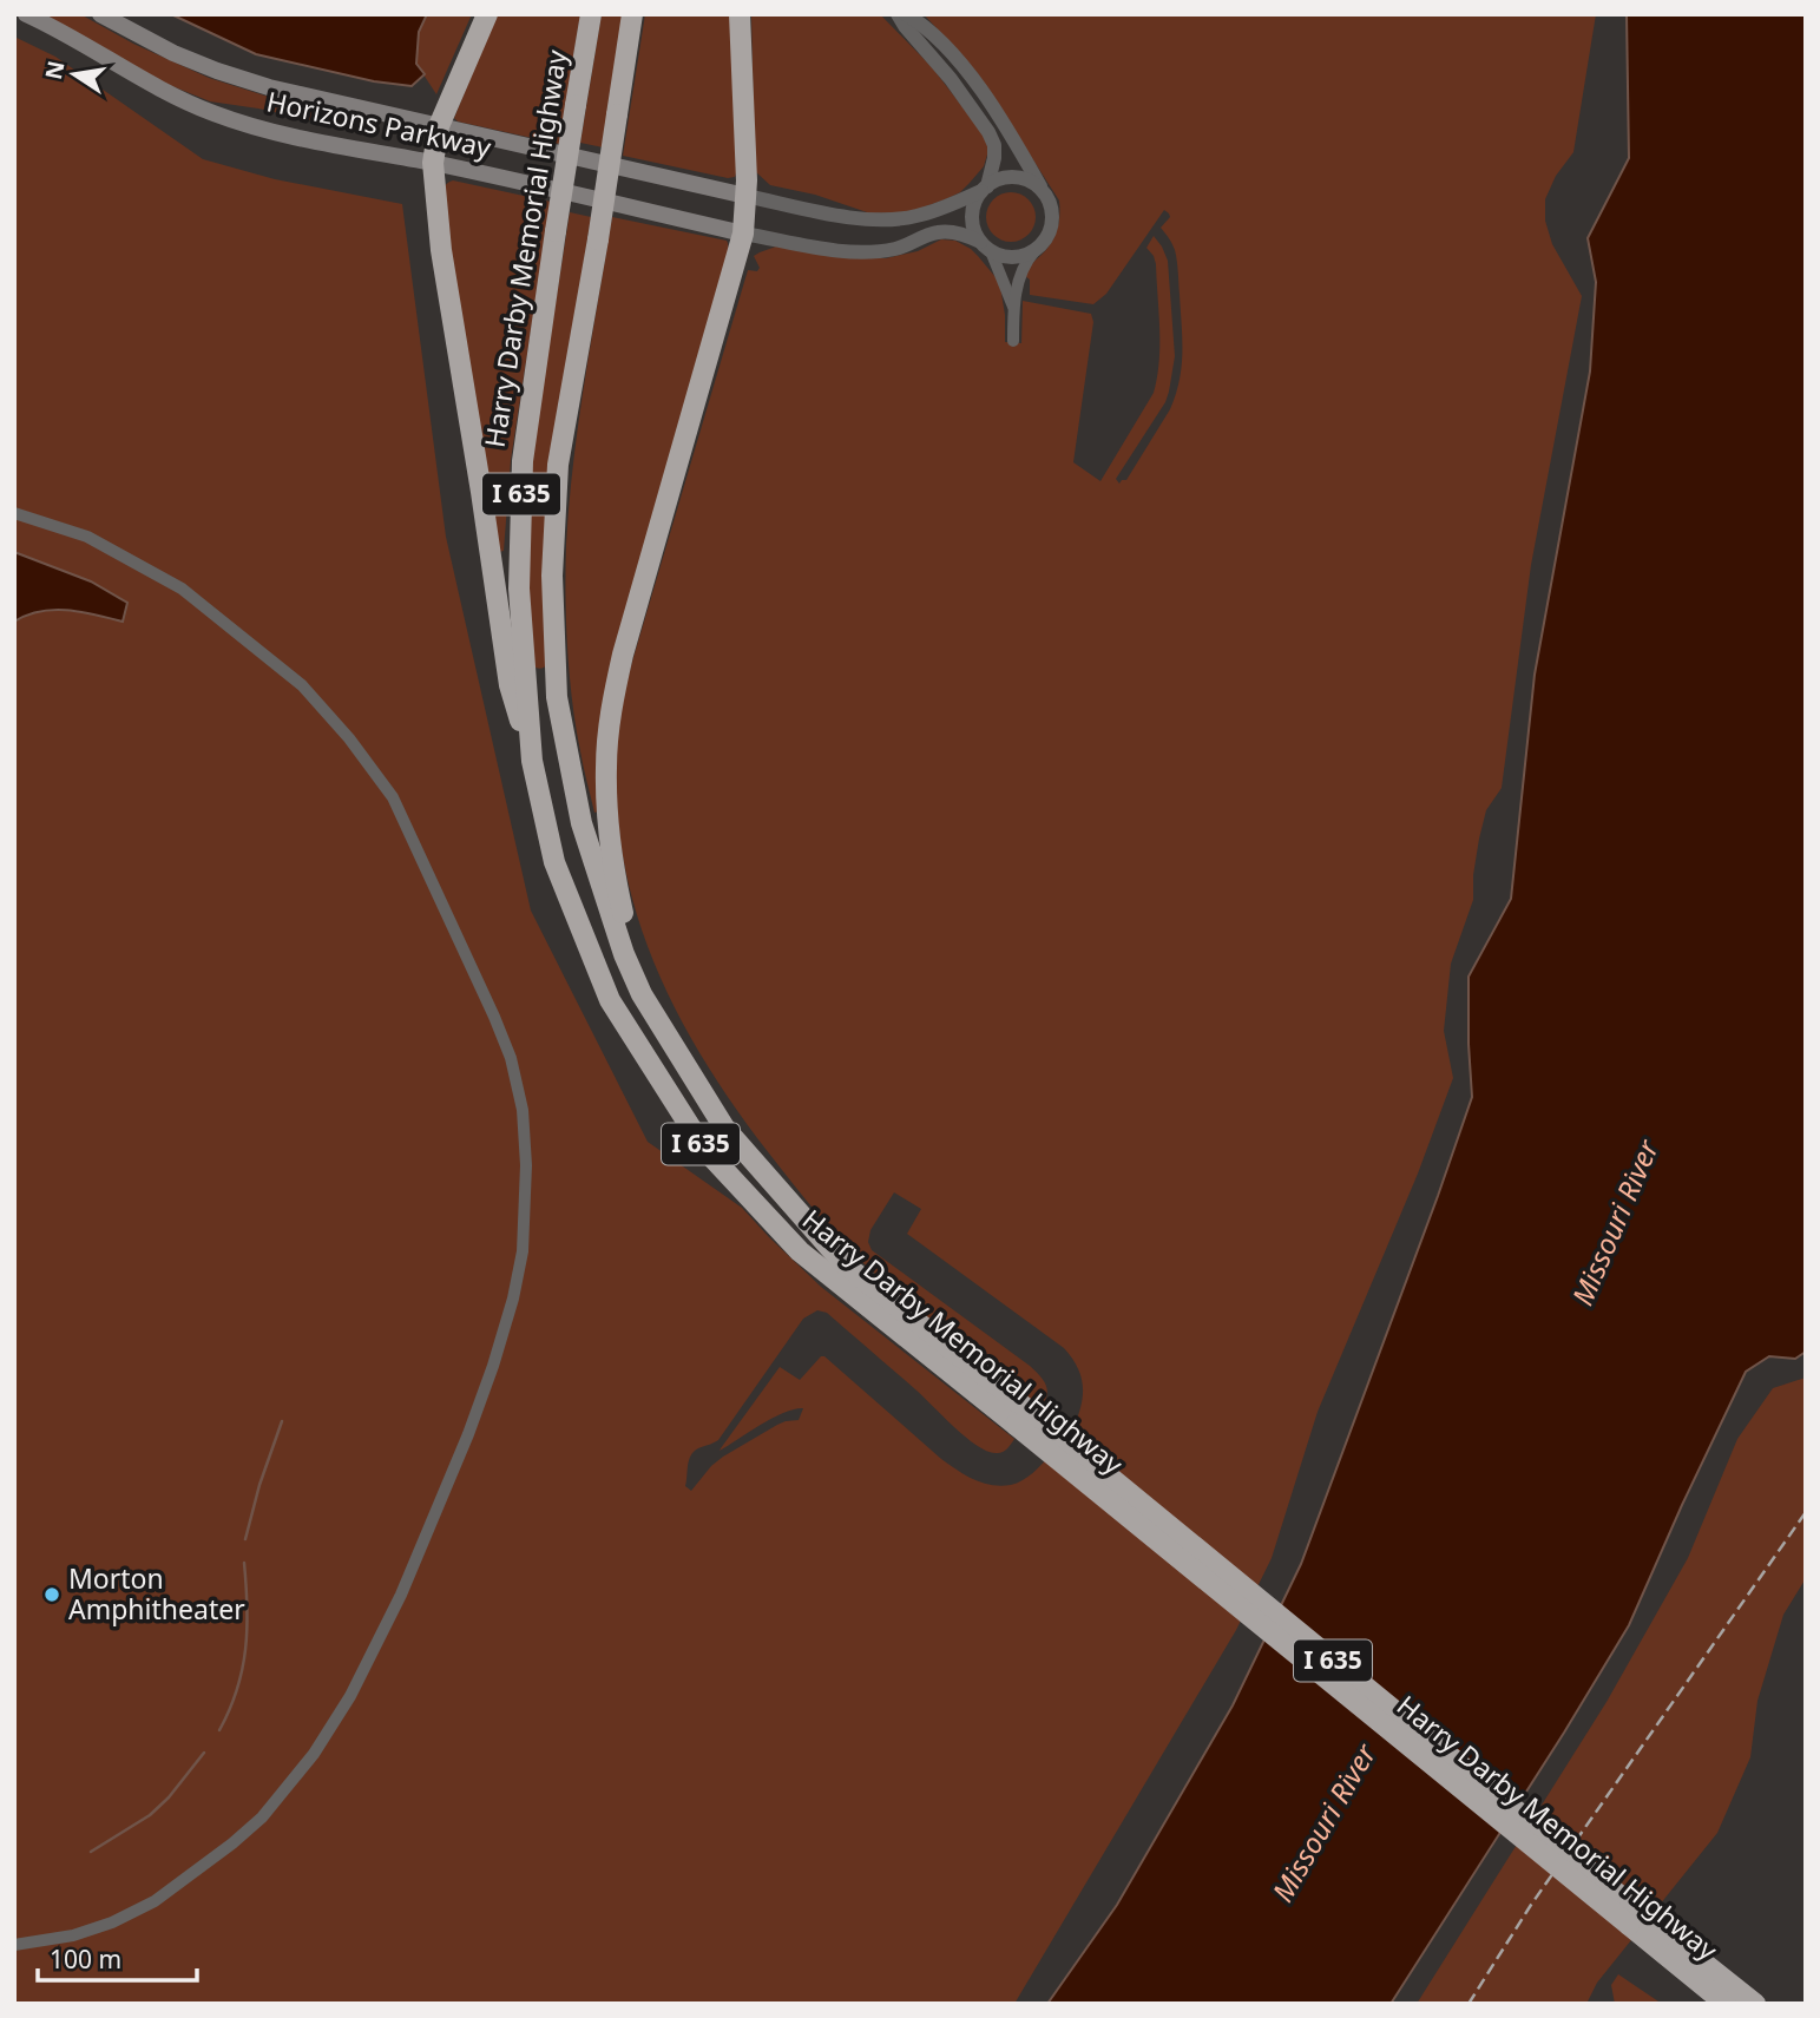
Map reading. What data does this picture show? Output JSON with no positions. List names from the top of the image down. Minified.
{"streets":{"highway":["Harry Darby Memorial Highway","I 635"],"main road":["Horizons Parkway"]},"water":["Missouri River"],"places":["Morton Amphitheater"],"scale_bar":"100 m","north":"left"}
